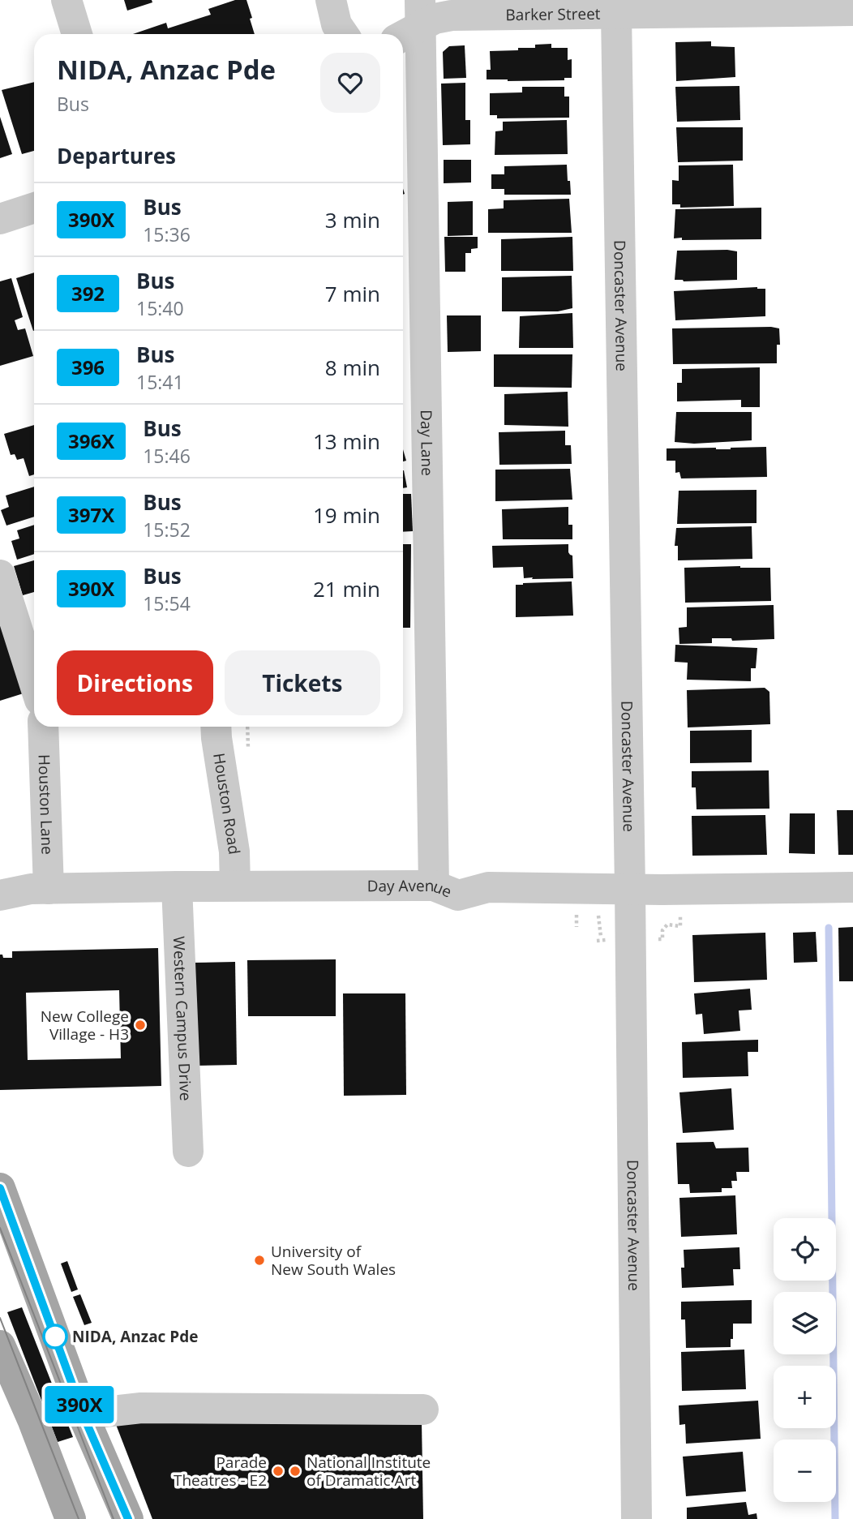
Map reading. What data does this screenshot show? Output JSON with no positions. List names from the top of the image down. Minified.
{"streets":{"street":["Barker Street","Doncaster Avenue","Day Lane","Houston Road","Houston Lane","Day Avenue","Western Campus Drive"]},"crossings":[["Barker Street","Doncaster Avenue"],["Barker Street","Day Lane"],["Doncaster Avenue","Day Avenue"],["Day Lane","Day Avenue"],["Houston Road","Day Avenue"],["Houston Lane","Day Avenue"],["Day Avenue","Western Campus Drive"]],"places":["New College Village - H3","University of New South Wales","NIDA, Anzac Pde","Parade Theatres - E2","National Institute of Dramatic Art"],"lines":["bus line 390X"],"page":{"on_map":"390X","heading":[["NIDA, Anzac Pde","Bus"],"Departures"],"list":[{"mark":"390X","name":"Bus","note":"15:36","value":"3 min"},{"mark":"392","name":"Bus","note":"15:40","value":"7 min"},{"mark":"396","name":"Bus","note":"15:41","value":"8 min"},{"mark":"396X","name":"Bus","note":"15:46","value":"13 min"},{"mark":"397X","name":"Bus","note":"15:52","value":"19 min"},{"mark":"390X","name":"Bus","note":"15:54","value":"21 min"}],"buttons":["Directions","Tickets"],"map_buttons":["+","−"]}}
